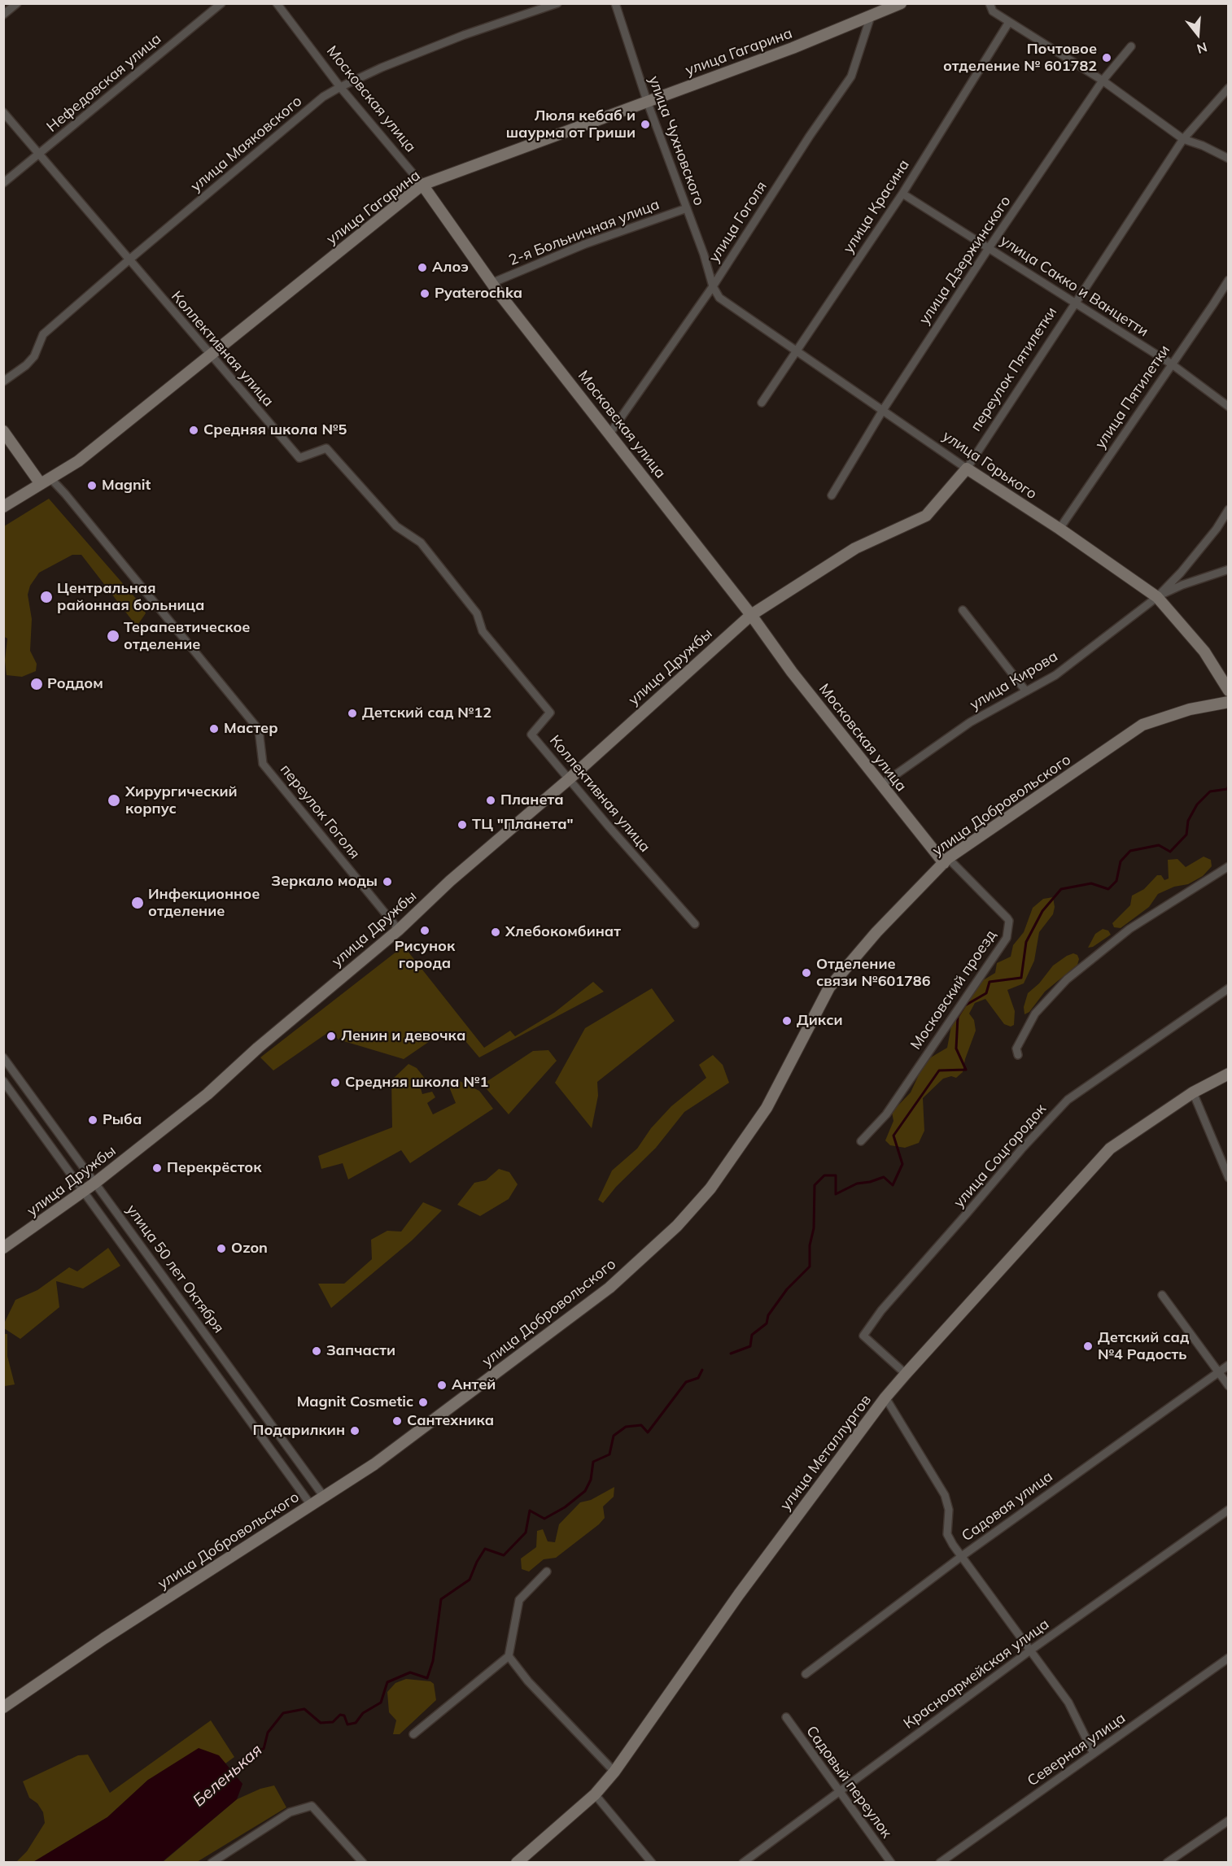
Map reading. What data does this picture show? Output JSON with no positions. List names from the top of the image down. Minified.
{"streets":{"street":["улица Гагарина","Нефедовская улица","Московская улица","улица Чухновского","улица Маяковского","улица Красина","улица Гоголя","2-я Больничная улица","улица Дзержинского","улица Сакко и Ванцетти","Коллективная улица","переулок Пятилетки","улица Пятилетки","улица Горького","улица Дружбы","улица Кирова","улица Добровольского","переулок Гоголя","Московский проезд","улица Соцгородок","улица 50 лет Октября","улица Металлургов","Садовая улица","Красноармейская улица","Северная улица","Садовый переулок"]},"crossings":[["улица Гагарина","Московская улица"],["улица Гагарина","улица Чухновского"],["улица Гагарина","улица Гоголя"],["улица Гагарина","Коллективная улица"],["улица Гагарина","переулок Гоголя"],["Нефедовская улица","Коллективная улица"],["Московская улица","улица Маяковского"],["Московская улица","улица Гоголя"],["Московская улица","2-я Больничная улица"],["Московская улица","переулок Пятилетки"],["Московская улица","улица Дружбы"],["Московская улица","улица Кирова"],["Московская улица","улица Добровольского"],["Московская улица","Московский проезд"],["улица Чухновского","улица Гоголя"],["улица Чухновского","2-я Больничная улица"],["улица Чухновского","улица Горького"],["улица Маяковского","Коллективная улица"],["улица Красина","улица Сакко и Ванцетти"],["улица Красина","улица Горького"],["улица Гоголя","улица Горького"],["улица Дзержинского","улица Сакко и Ванцетти"],["улица Дзержинского","улица Горького"],["улица Сакко и Ванцетти","переулок Пятилетки"],["улица Сакко и Ванцетти","улица Пятилетки"],["Коллективная улица","улица Дружбы"],["переулок Пятилетки","улица Горького"],["переулок Пятилетки","улица Дружбы"],["улица Пятилетки","улица Горького"],["улица Горького","улица Кирова"],["улица Дружбы","переулок Гоголя"],["улица Дружбы","улица 50 лет Октября"],["улица Добровольского","Московский проезд"],["улица Добровольского","улица 50 лет Октября"],["улица Соцгородок","улица Металлургов"],["Красноармейская улица","Садовый переулок"]],"water":["Беленькая"],"places":["Почтовое отделение № 601782","Люля кебаб и шаурма от Гриши","Алоэ","Pyaterochka","Средняя школа №5","Magnit","Центральная районная больница","Терапевтическое отделение","Роддом","Детский сад №12","Мастер","Хирургический корпус","Планета","ТЦ \"Планета\"","Зеркало моды","Инфекционное отделение","Рисунок города","Хлебокомбинат","Отделение связи №601786","Дикси","Ленин и девочка","Средняя школа №1","Рыба","Перекрёсток","Ozon","Детский сад №4 Радость","Запчасти","Антей","Magnit Cosmetic","Сантехника","Подарилкин"],"north":"bottom"}
